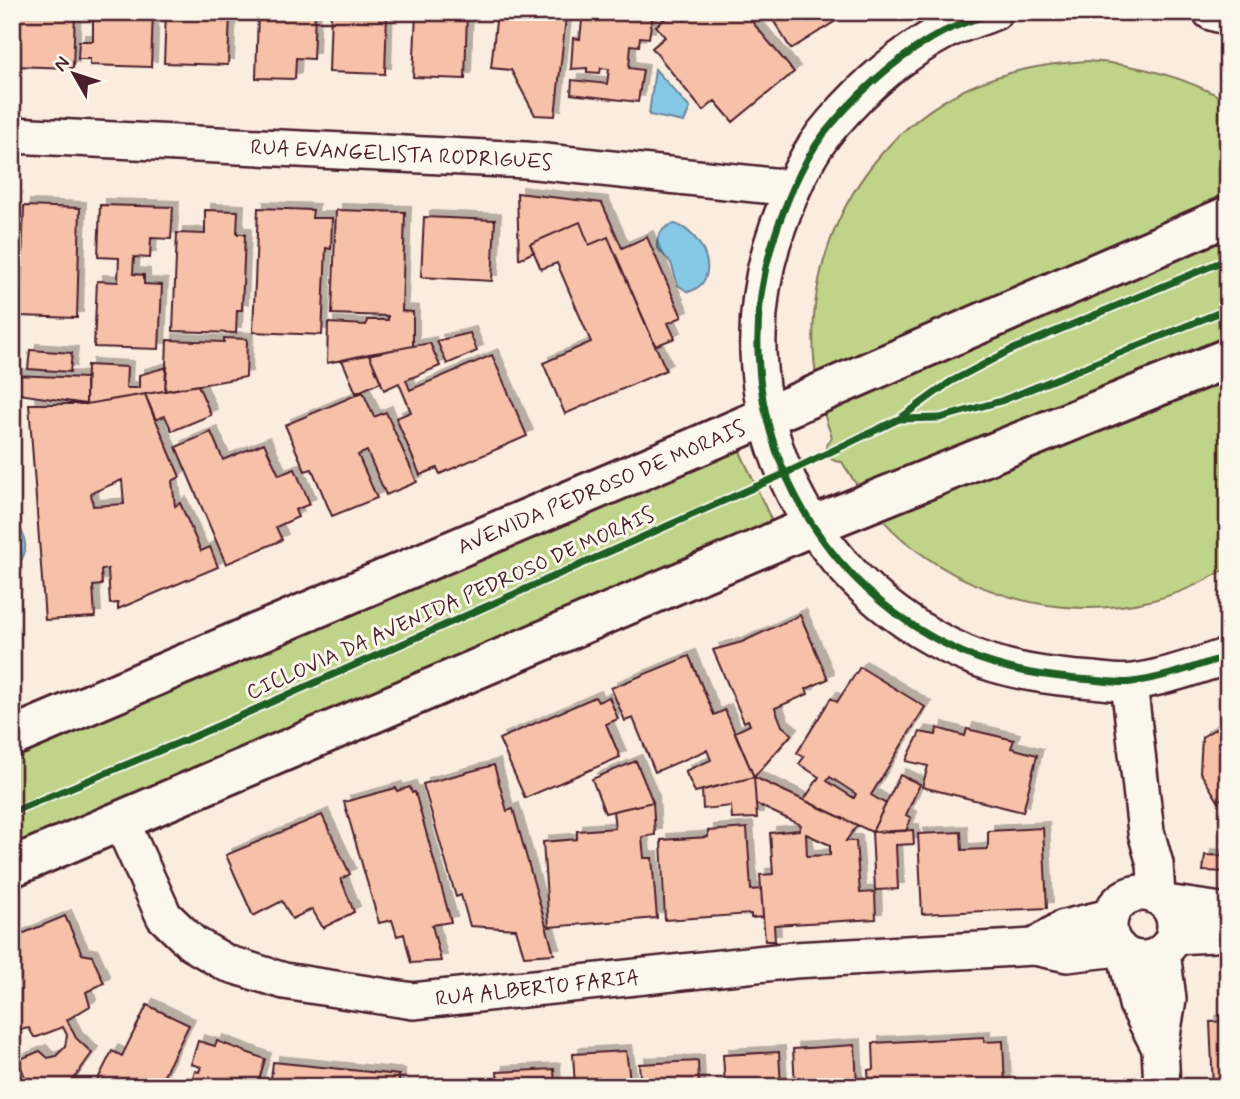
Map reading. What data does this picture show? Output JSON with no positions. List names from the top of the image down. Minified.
{"streets":{"highway":["AVENIDA PEDROSO DE MORAIS"],"street":["RUA EVANGELISTA RODRIGUES","RUA ALBERTO FARIA"],"cycle path":["CICLOVIA DA AVENIDA PEDROSO DE MORAIS"]},"north":"top left"}
